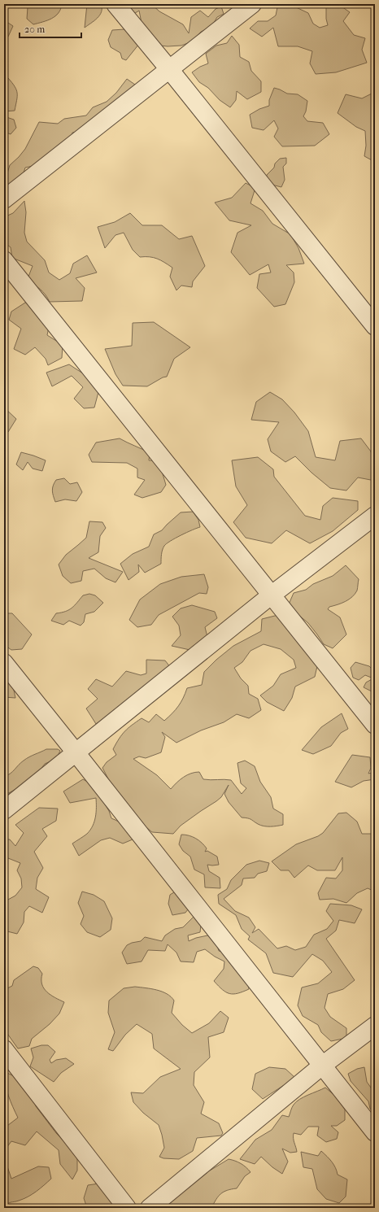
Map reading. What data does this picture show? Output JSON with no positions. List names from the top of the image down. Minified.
{"scale_bar":"20 m"}
